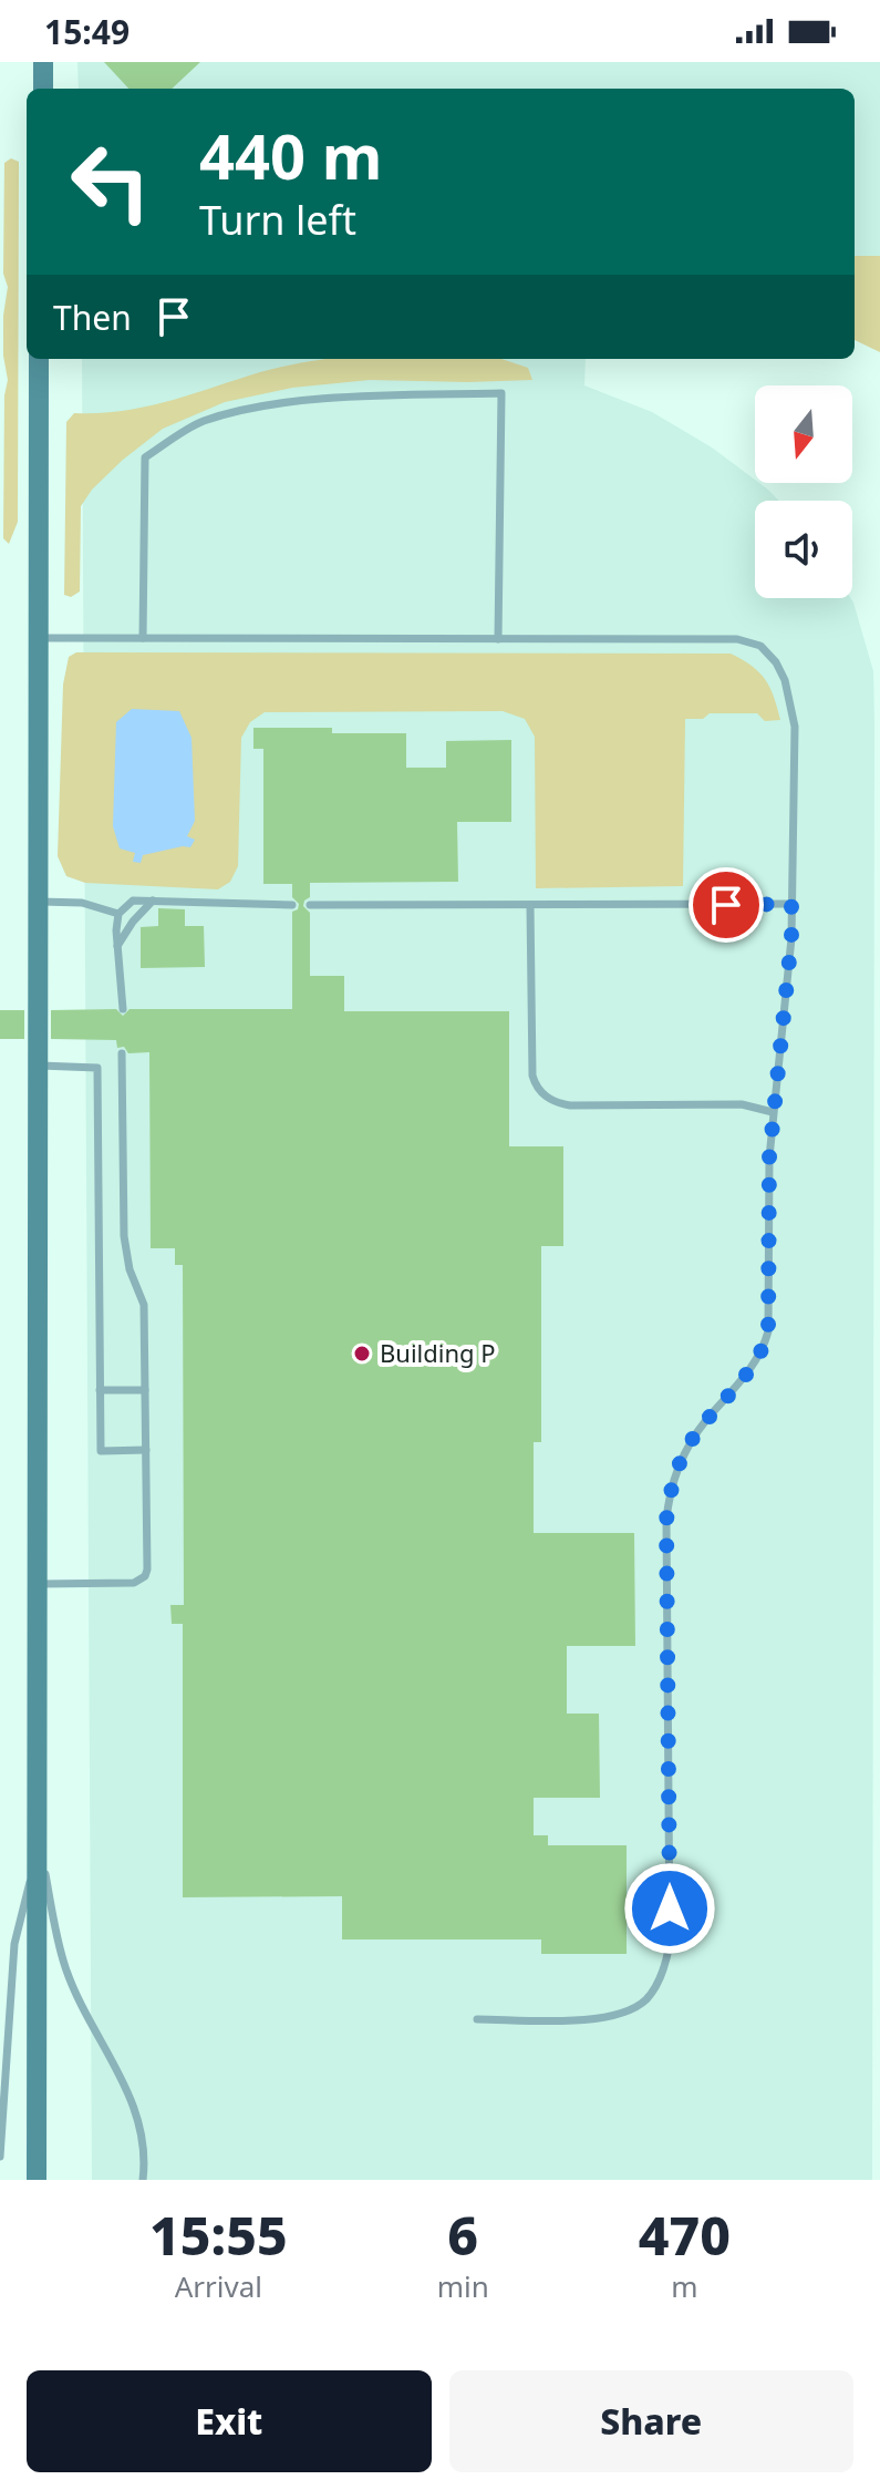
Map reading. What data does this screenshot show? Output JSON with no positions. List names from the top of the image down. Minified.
{"places":["Building P"],"north":"bottom","page":{"status":"15:49","turn":["440 m","Turn left"],"then":"Then","eta":["15:55","Arrival","6","min","470","m"],"buttons":["Exit","Share"]}}
